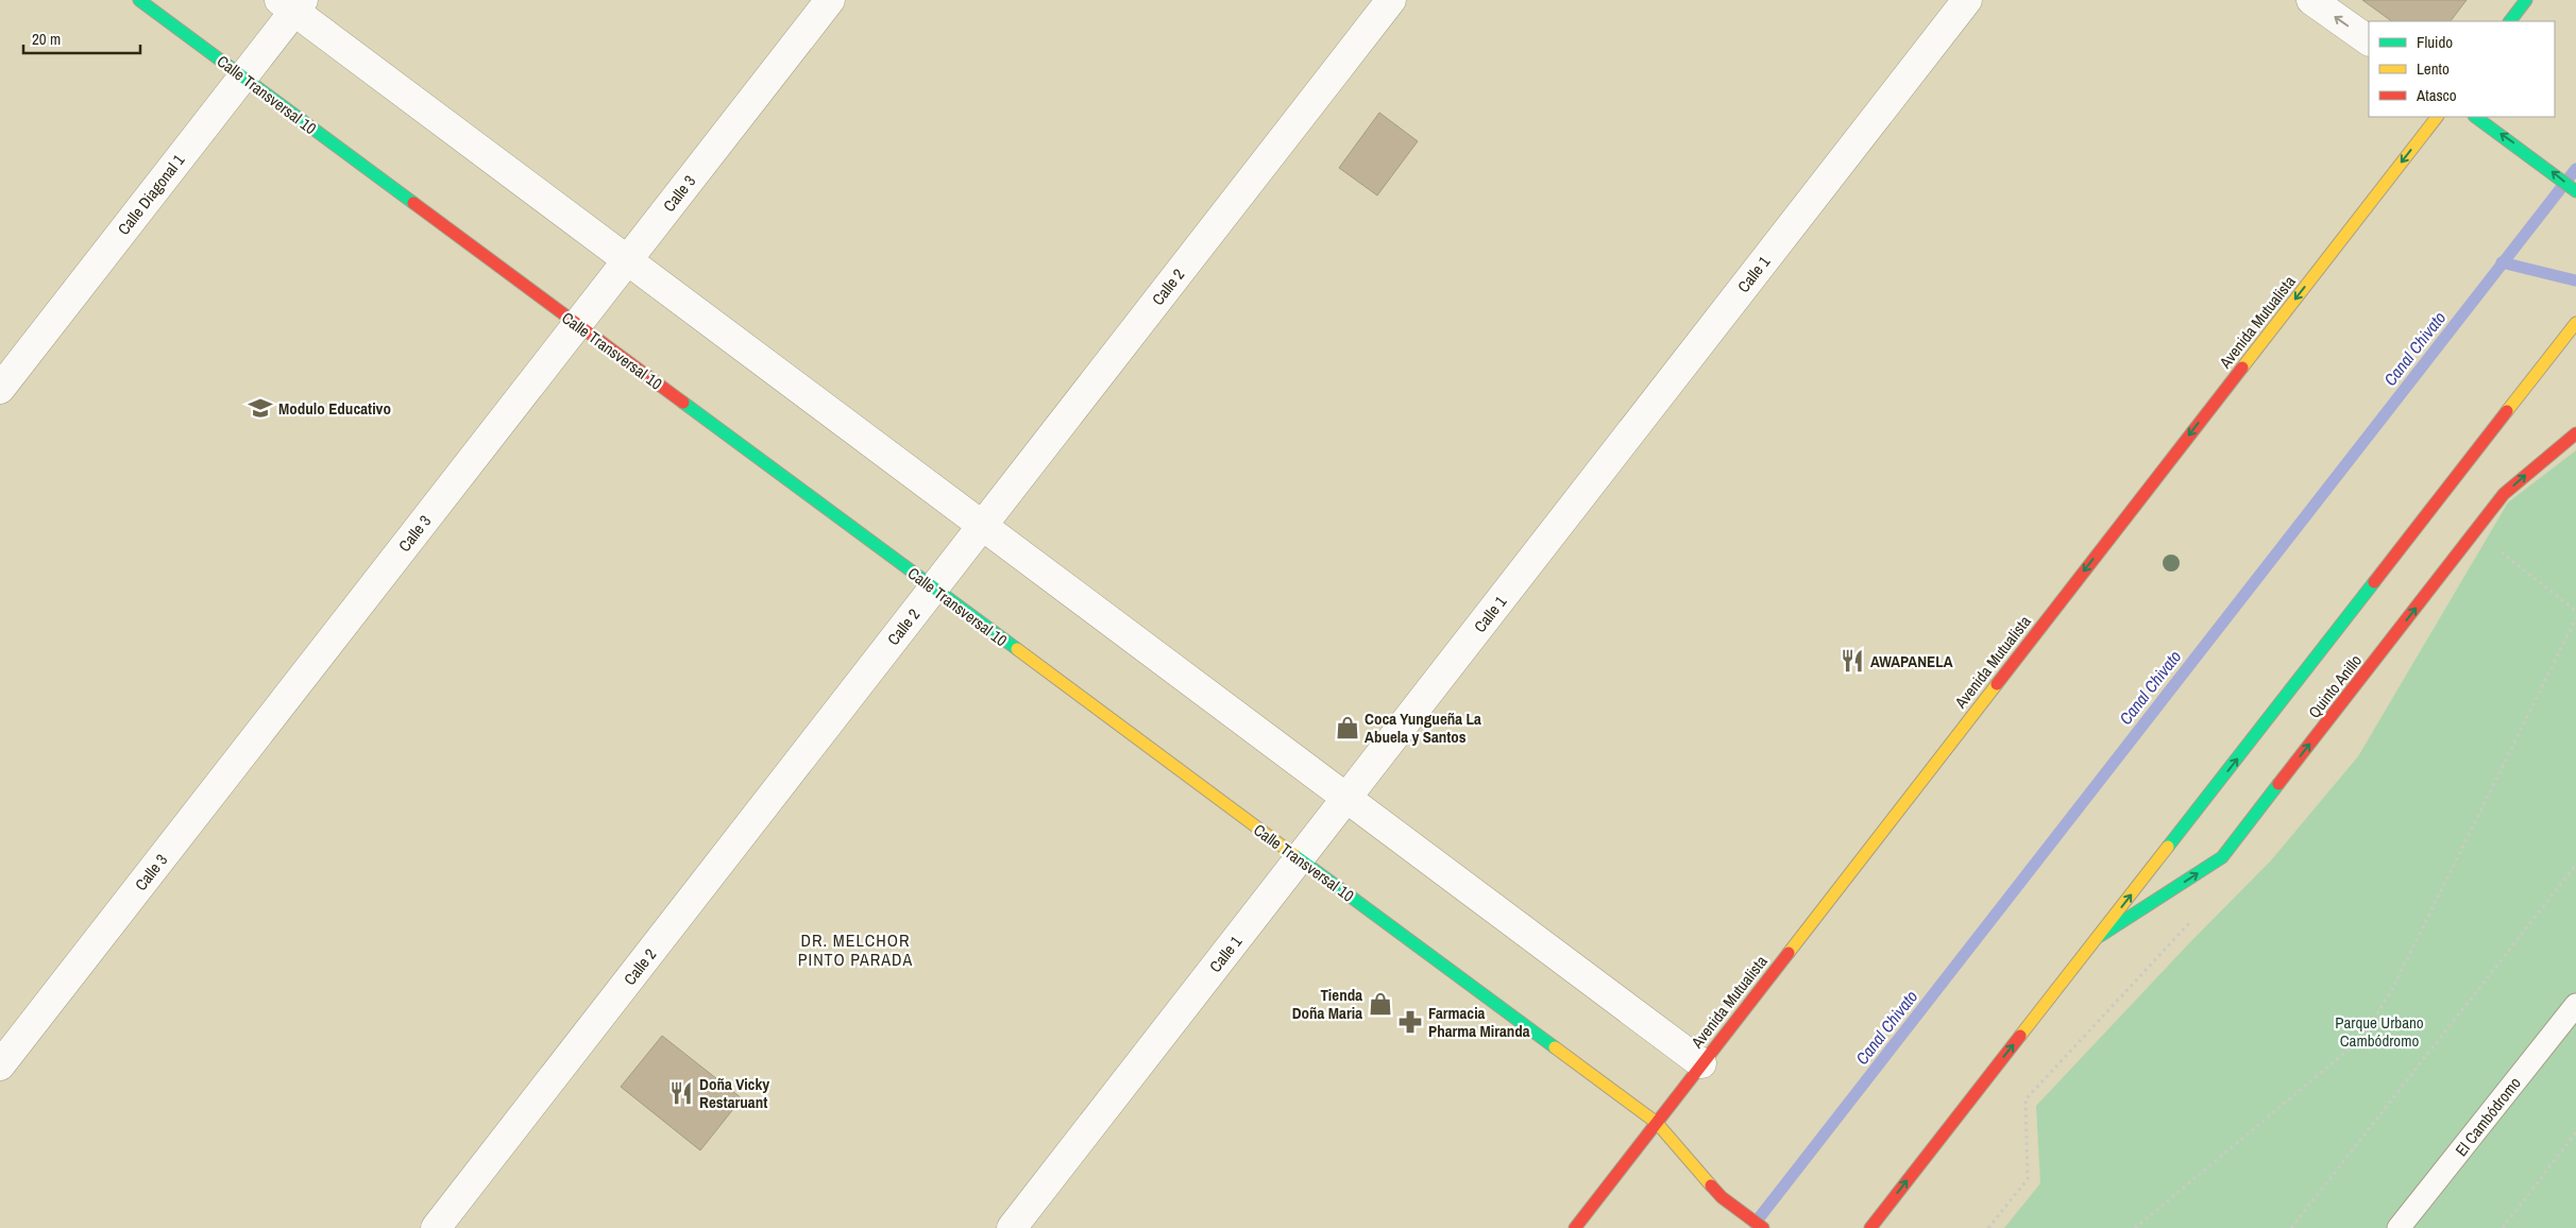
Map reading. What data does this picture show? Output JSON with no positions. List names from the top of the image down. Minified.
{"streets":{"main road":["Calle Transversal 10","Avenida Mutualista","Quinto Anillo"],"street":["Calle 3","Calle Diagonal 1","Calle 1","Calle 2"],"lane":["El Cambódromo"]},"crossings":[["Calle Transversal 10","Calle 3"],["Calle Transversal 10","Calle Diagonal 1"],["Calle Transversal 10","Calle 1"],["Calle Transversal 10","Calle 2"],["Calle Transversal 10","Avenida Mutualista"]],"one_way":["Avenida Mutualista"],"districts":["DR. MELCHOR PINTO PARADA"],"water":["Canal Chivato"],"parks":["Parque Urbano Cambódromo"],"places":{"school or university":["Modulo Educativo"],"restaurant":["AWAPANELA","Doña Vicky Restaruant"],"shop":["Coca Yungueña La Abuela y Santos","Tienda Doña Maria"],"pharmacy":["Farmacia Pharma Miranda"]},"legend":["Fluido","Lento","Atasco"],"scale_bar":"20 m"}
